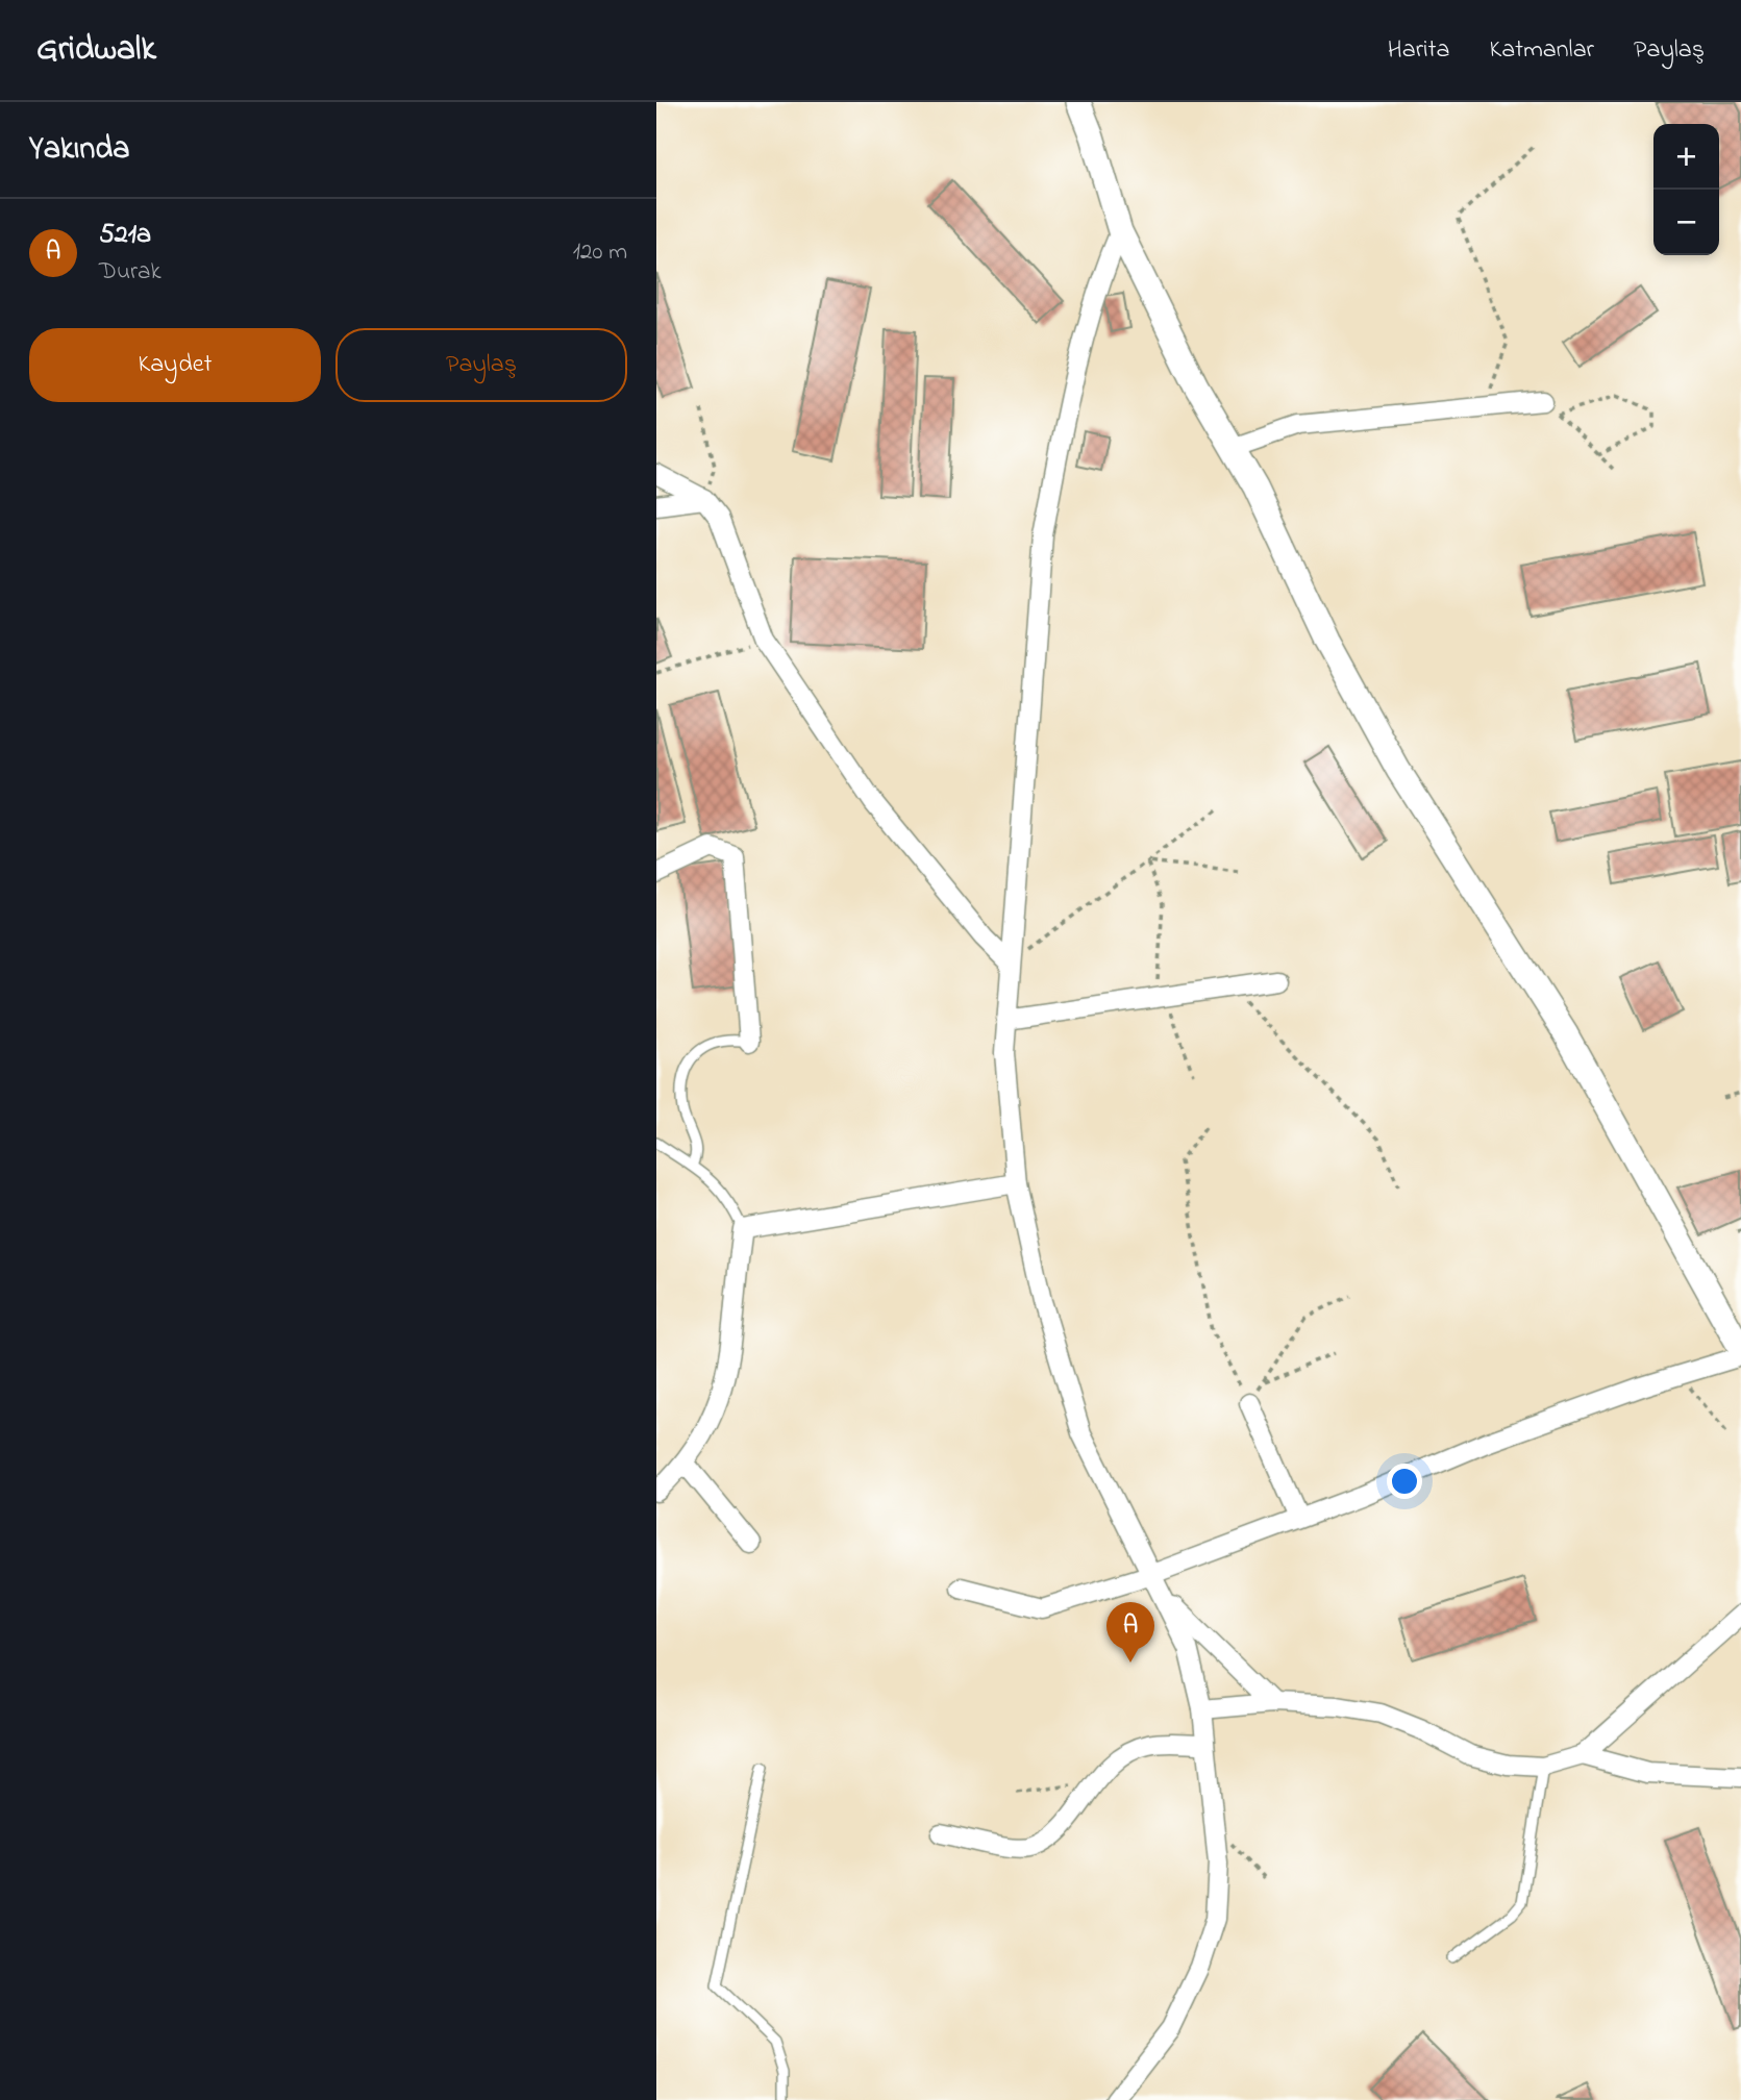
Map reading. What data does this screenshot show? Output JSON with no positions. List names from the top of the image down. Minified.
{"page":{"header":"Gridwalk","nav":["Harita","Katmanlar","Paylaş"],"heading":"Yakında","map_buttons":["+","−"],"list":[{"mark":"A","name":"521a","note":"Durak","value":"120 m"}],"buttons":["Kaydet","Paylaş"],"pins":"A"}}
